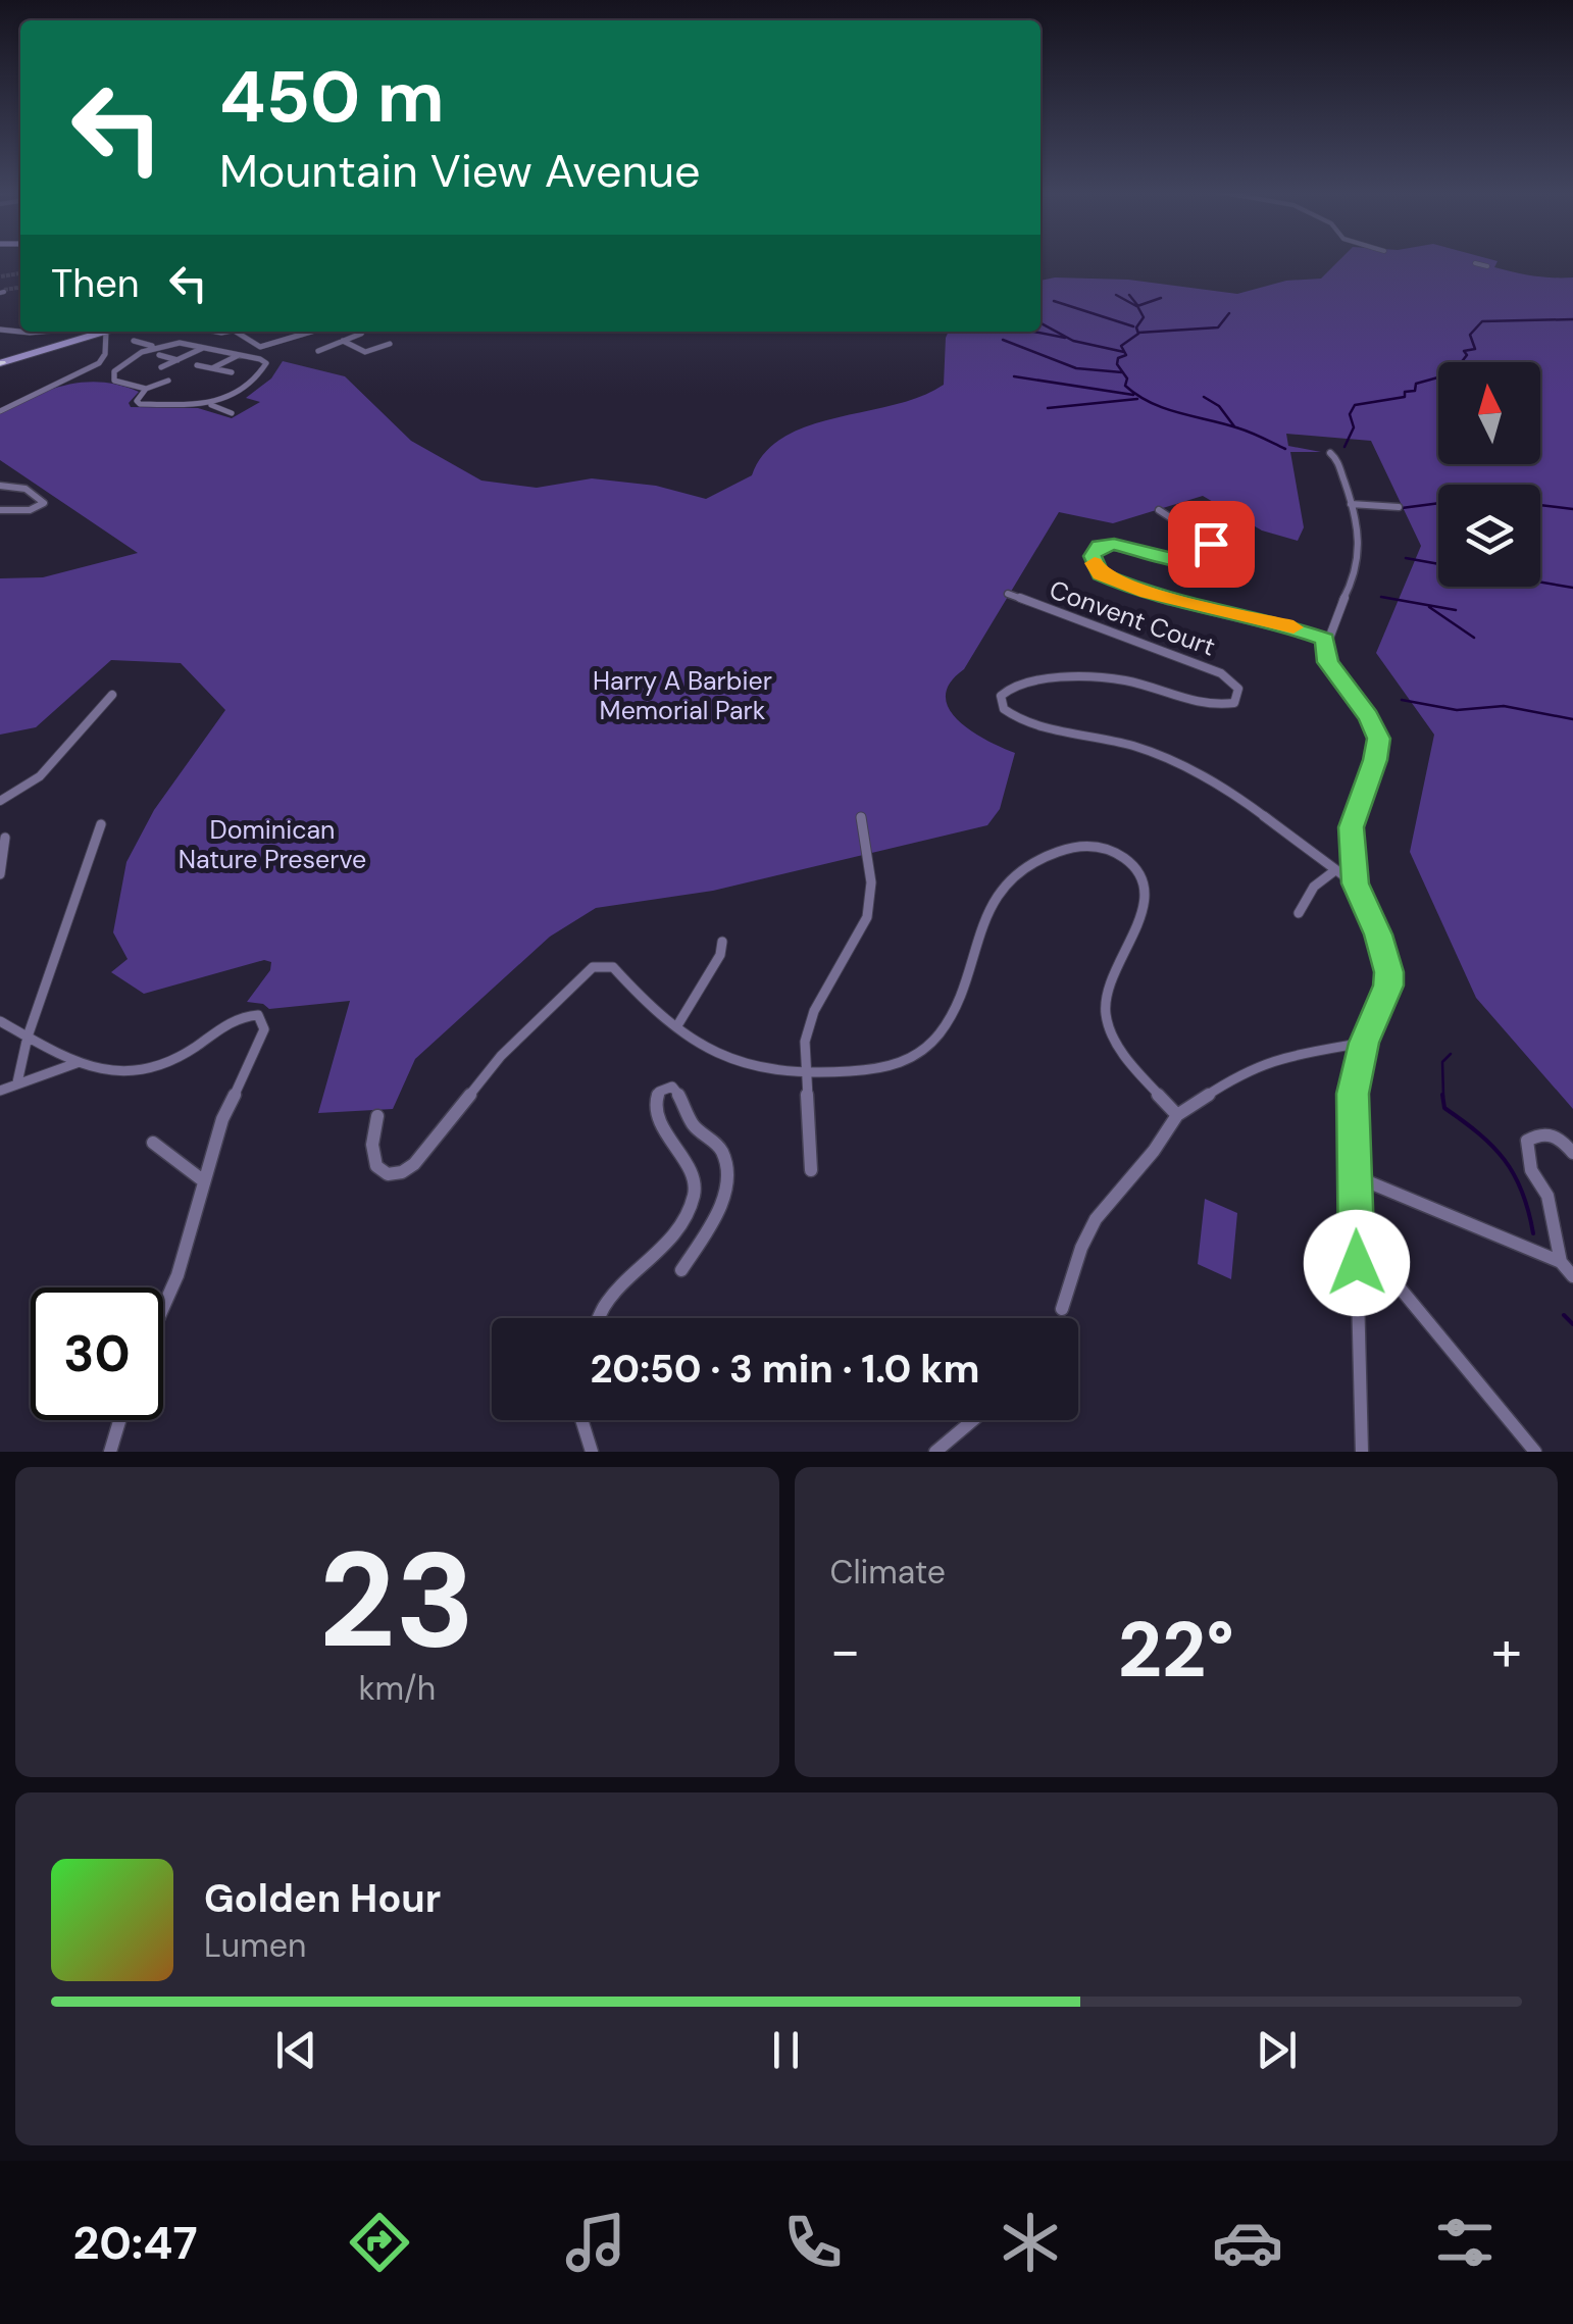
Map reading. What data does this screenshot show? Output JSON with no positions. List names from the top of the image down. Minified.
{"streets":{"street":["Convent Court"]},"parks":["Harry A Barbier Memorial Park","Dominican Nature Preserve"],"north":"top","page":{"turn":["450 m","Mountain View Avenue"],"then":"Then","limit":"30","trip":"20:50 · 3 min · 1.0 km","tile":[["23","km/h"],"Climate"],"heat":["−","22°","+"],"song":["Golden Hour","Lumen"],"tabs":"20:47"}}
